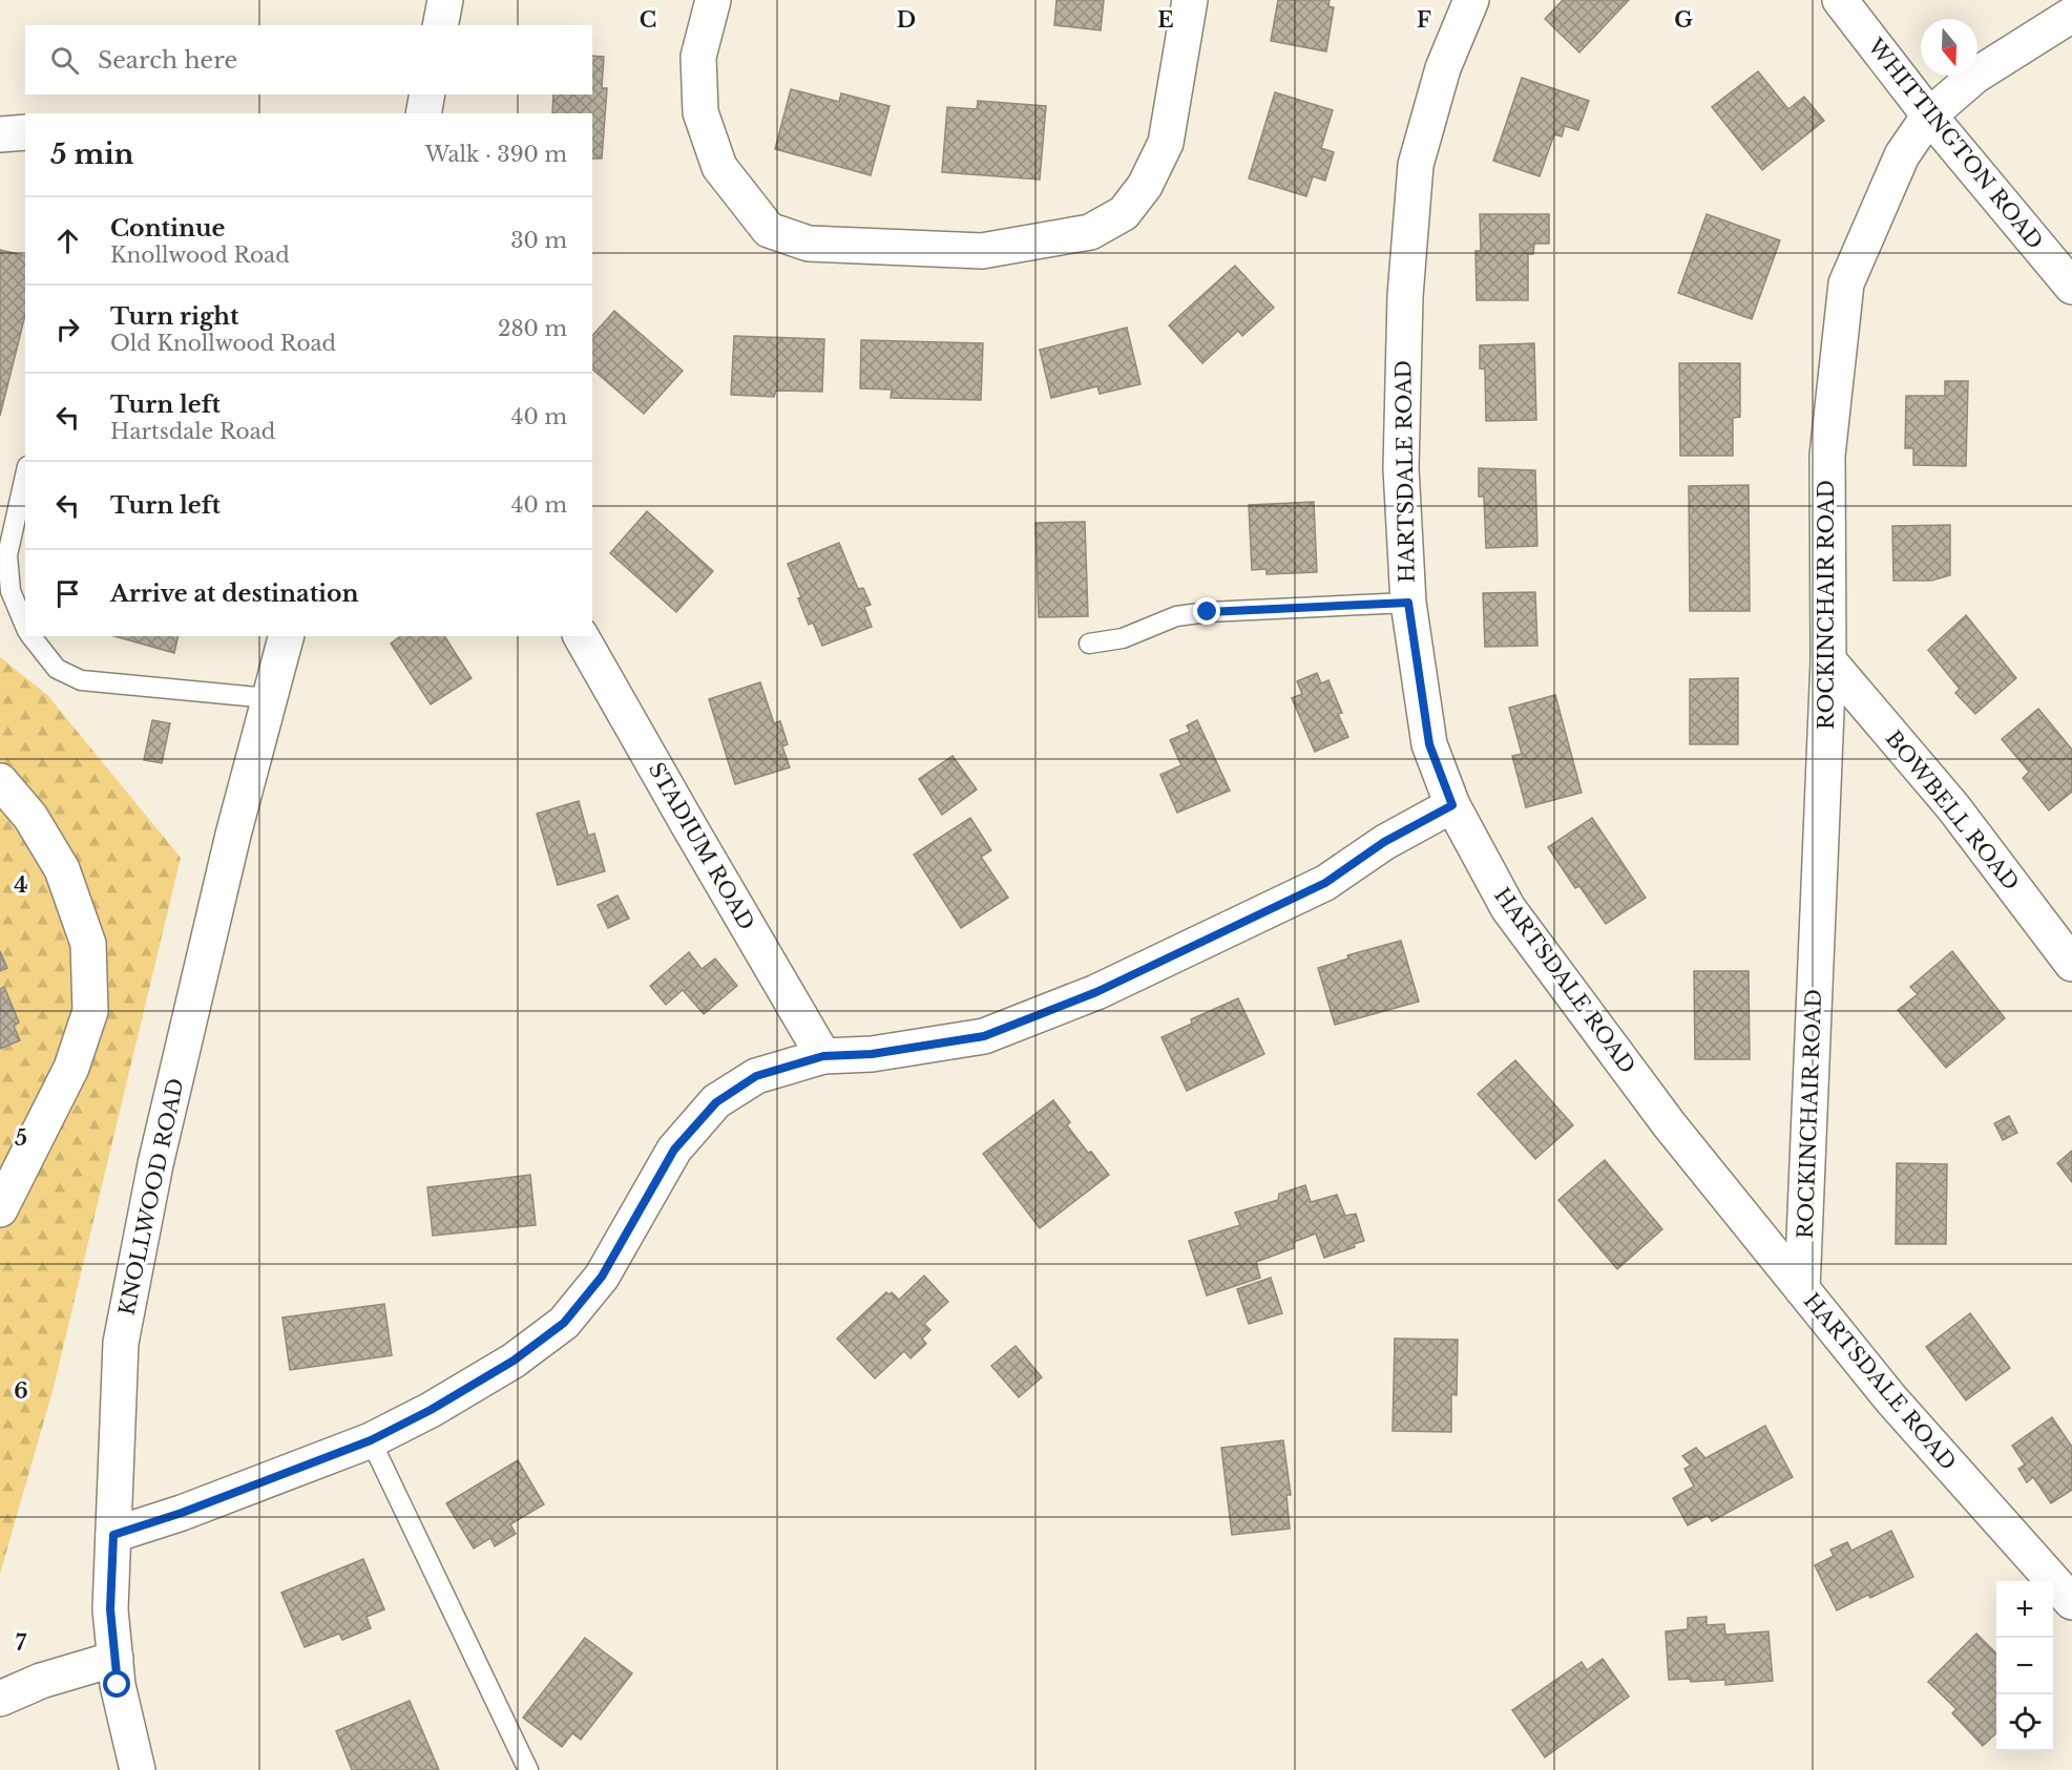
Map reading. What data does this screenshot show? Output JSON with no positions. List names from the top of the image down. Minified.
{"streets":{"street":["WHITTINGTON ROAD","HARTSDALE ROAD","ROCKINCHAIR ROAD","BOWBELL ROAD","STADIUM ROAD","KNOLLWOOD ROAD"]},"crossings":[["WHITTINGTON ROAD","ROCKINCHAIR ROAD"],["HARTSDALE ROAD","ROCKINCHAIR ROAD"],["ROCKINCHAIR ROAD","BOWBELL ROAD"]],"north":"bottom","page":{"search":"Search here","heading":["5 min","Walk · 390 m"],"list":[["Continue","Knollwood Road","30 m"],["Turn right","Old Knollwood Road","280 m"],["Turn left","Hartsdale Road","40 m"],["Turn left","40 m"],"Arrive at destination"],"map_buttons":["+","−"]},"grid":{"columns":["C","D","E","F","G"],"rows":["4","5","6","7"]}}
